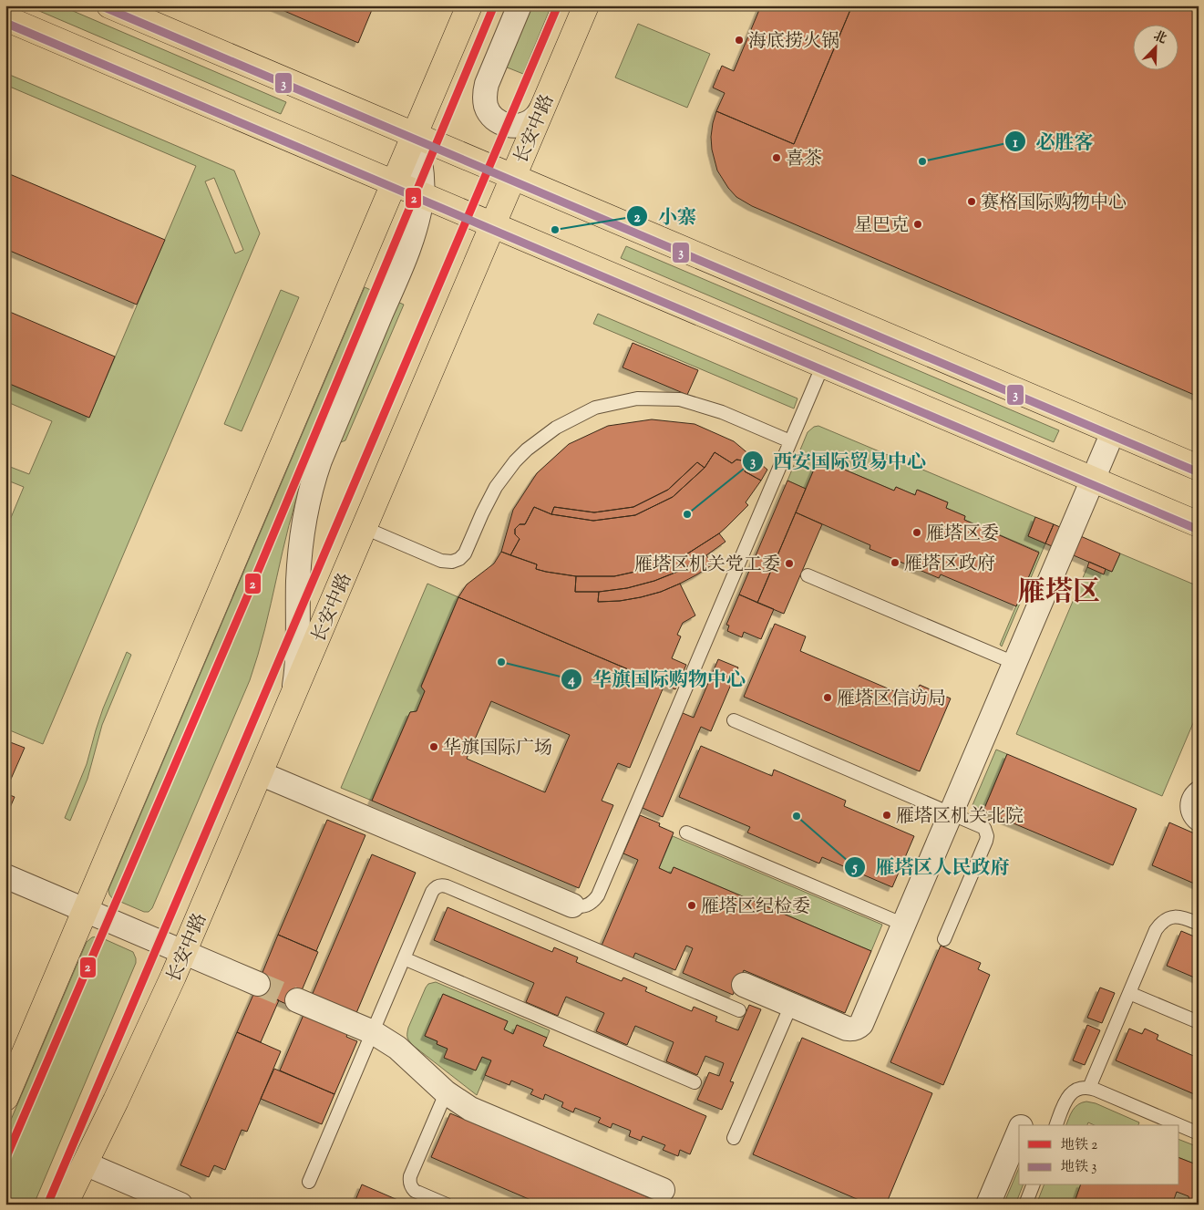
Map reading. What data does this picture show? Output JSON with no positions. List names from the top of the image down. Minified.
{"streets":{"main road":["长安中路"]},"districts":["雁塔区"],"places":["海底捞火锅","喜茶","必胜客","赛格国际购物中心","星巴克","小寨","西安国际贸易中心","雁塔区委","雁塔区政府","雁塔区机关党工委","华旗国际购物中心","雁塔区信访局","华旗国际广场","雁塔区机关北院","雁塔区人民政府","雁塔区纪检委"],"lines":["metro line 2","metro line 3"],"legend":["地铁 2","地铁 3"],"north":"top right"}
